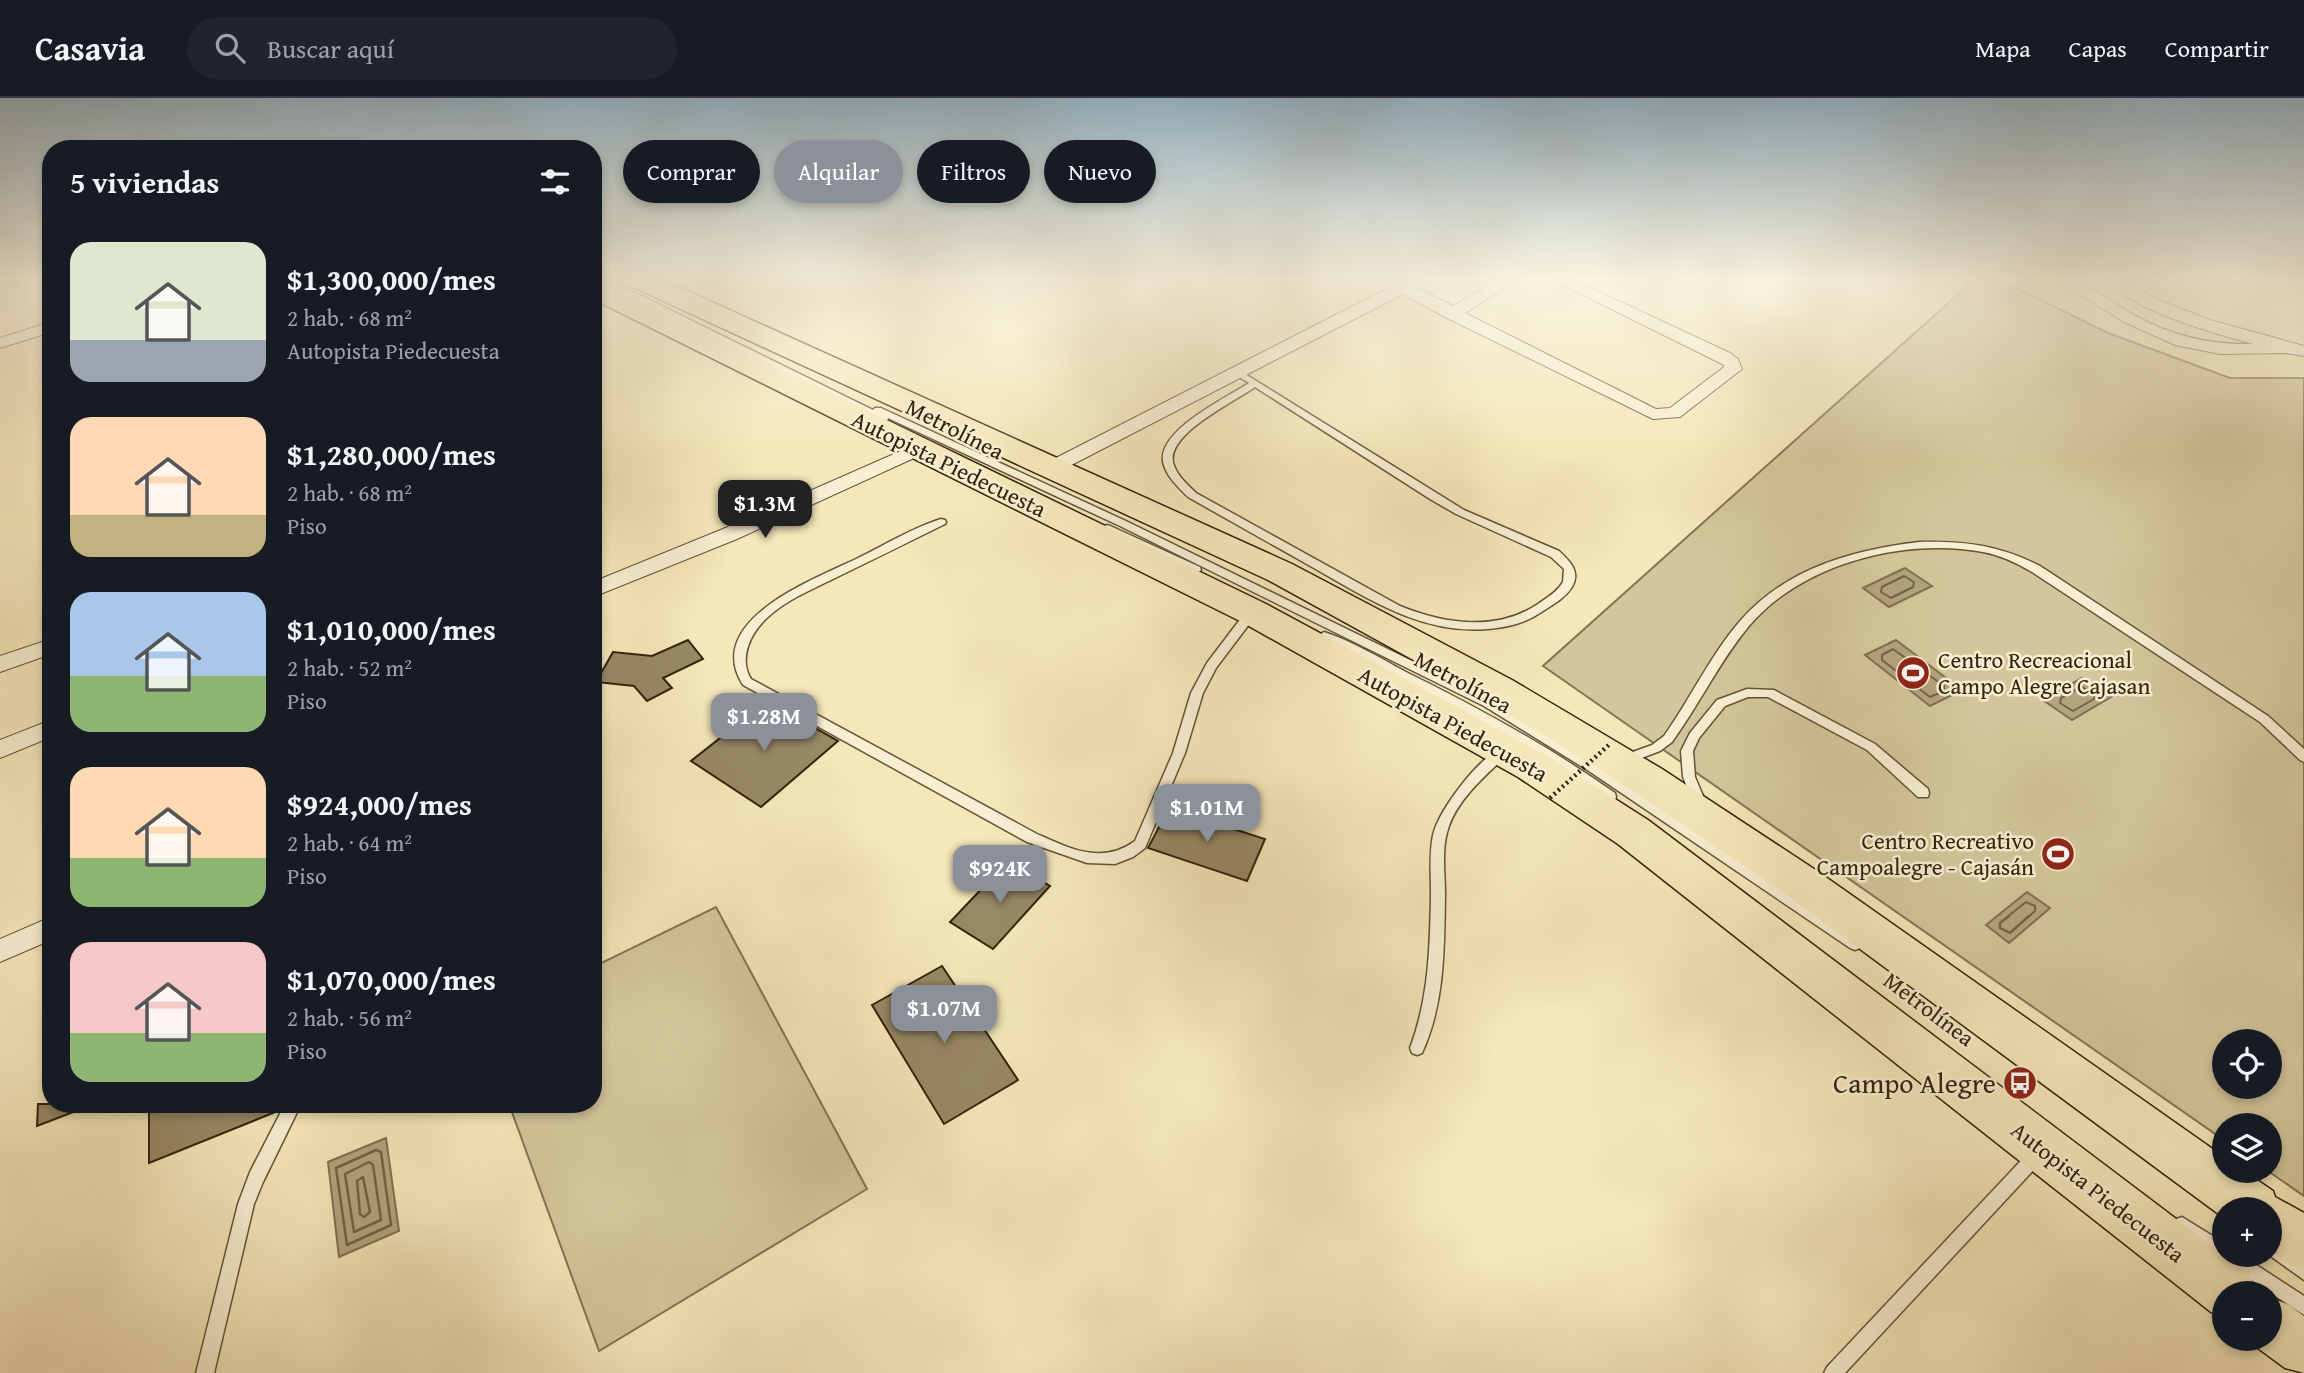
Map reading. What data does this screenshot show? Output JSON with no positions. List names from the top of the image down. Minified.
{"streets":{"highway":["Autopista Piedecuesta"],"lane":["Metrolínea"]},"places":{"sports":["Centro Recreacional Campo Alegre Cajasan","Centro Recreativo Campoalegre - Cajasán"],"bus stop":["Campo Alegre"]},"page":{"header":"Casavia","search":"Buscar aquí","nav":["Mapa","Capas","Compartir"],"chip":["Comprar","Alquilar","Filtros","Nuevo"],"heading":"5 viviendas","list":[{"name":"$1,300,000/mes","note":"2 hab. · 68 m² · Autopista Piedecuesta"},{"name":"$1,280,000/mes","note":"2 hab. · 68 m² · Piso"},{"name":"$1,010,000/mes","note":"2 hab. · 52 m² · Piso"},{"name":"$924,000/mes","note":"2 hab. · 64 m² · Piso"},{"name":"$1,070,000/mes","note":"2 hab. · 56 m² · Piso"}],"price":["$1.3M","$1.28M","$1.01M","$924K","$1.07M"],"map_buttons":["+","−"]}}
